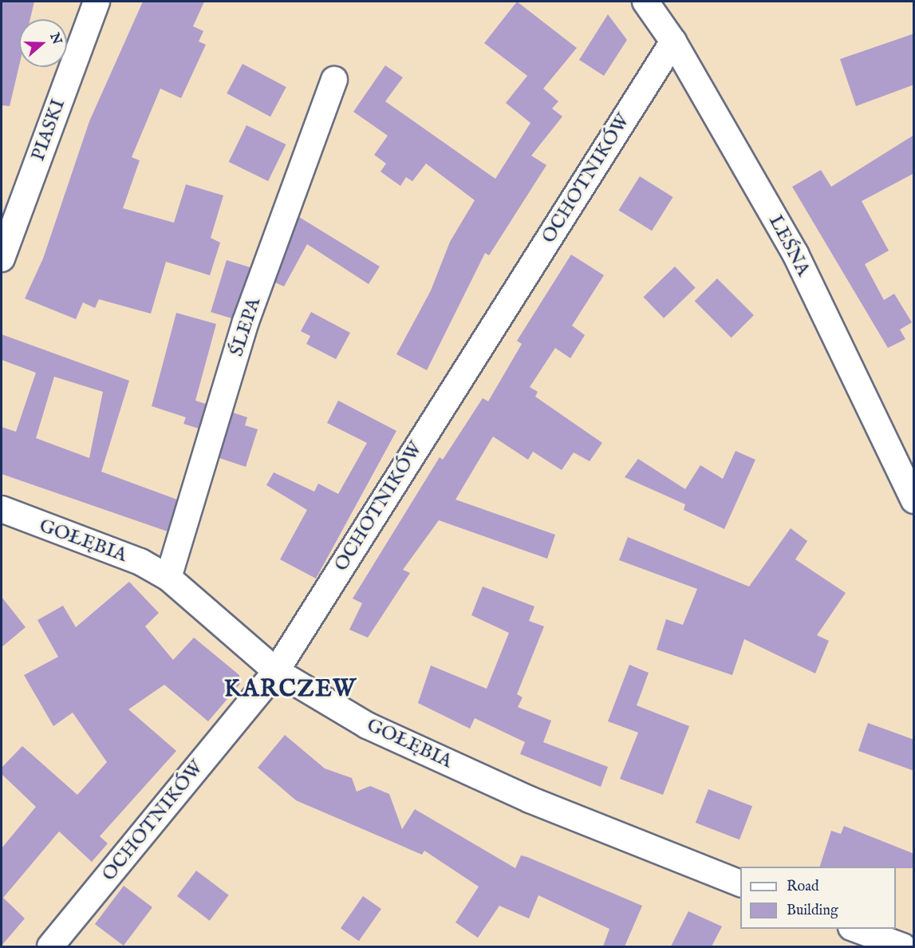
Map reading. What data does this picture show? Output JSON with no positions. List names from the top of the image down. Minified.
{"streets":{"street":["PIASKI","OCHOTNIKÓW","LEŚNA","ŚLEPA","GOŁĘBIA"]},"crossings":[["OCHOTNIKÓW","LEŚNA"],["OCHOTNIKÓW","GOŁĘBIA"],["ŚLEPA","GOŁĘBIA"]],"districts":["KARCZEW"],"legend":["Road","Building"],"north":"right"}
